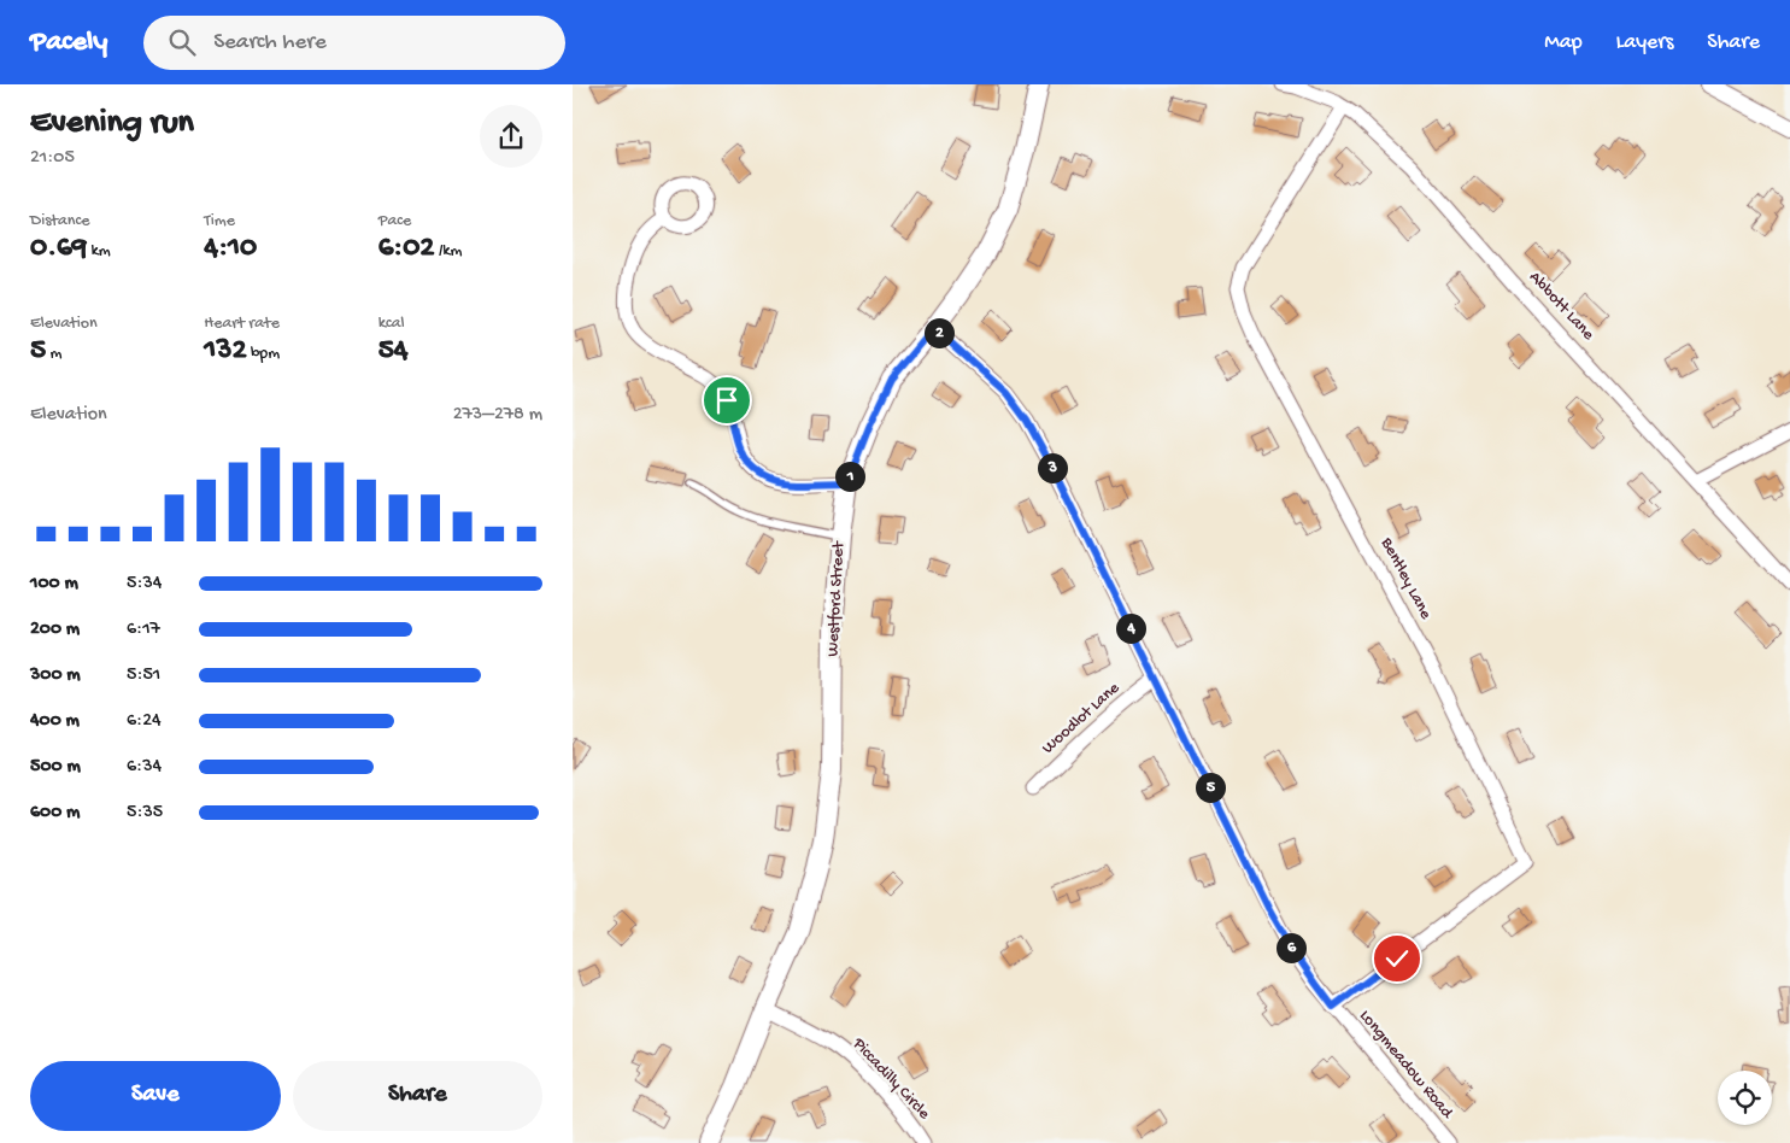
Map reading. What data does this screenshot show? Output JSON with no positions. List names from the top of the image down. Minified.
{"streets":{"main road":["Westford Street"],"street":["Abbott Lane","Bentley Lane","Woodlot Lane","Longmeadow Road","Piccadilly Circle"]},"crossings":[["Abbott Lane","Bentley Lane"],["Bentley Lane","Longmeadow Road"],["Westford Street","Longmeadow Road"],["Westford Street","Piccadilly Circle"],["Woodlot Lane","Longmeadow Road"]],"page":{"header":"Pacely","search":"Search here","nav":["Map","Layers","Share"],"heading":["Evening run","21:05"],"stats":[["Distance","0.69 km"],["Time","4:10"],["Pace","6:02 /km"],["Elevation","5 m"],["Heart rate","132 bpm"],["kcal","54"]],"pins":["2","3","1","4","5","6"],"chart":["Elevation","273–278 m"],"list":[{"name":"100 m","note":"5:34"},{"name":"200 m","note":"6:17"},{"name":"300 m","note":"5:51"},{"name":"400 m","note":"6:24"},{"name":"500 m","note":"6:34"},{"name":"600 m","note":"5:35"}],"buttons":["Save","Share"]}}
